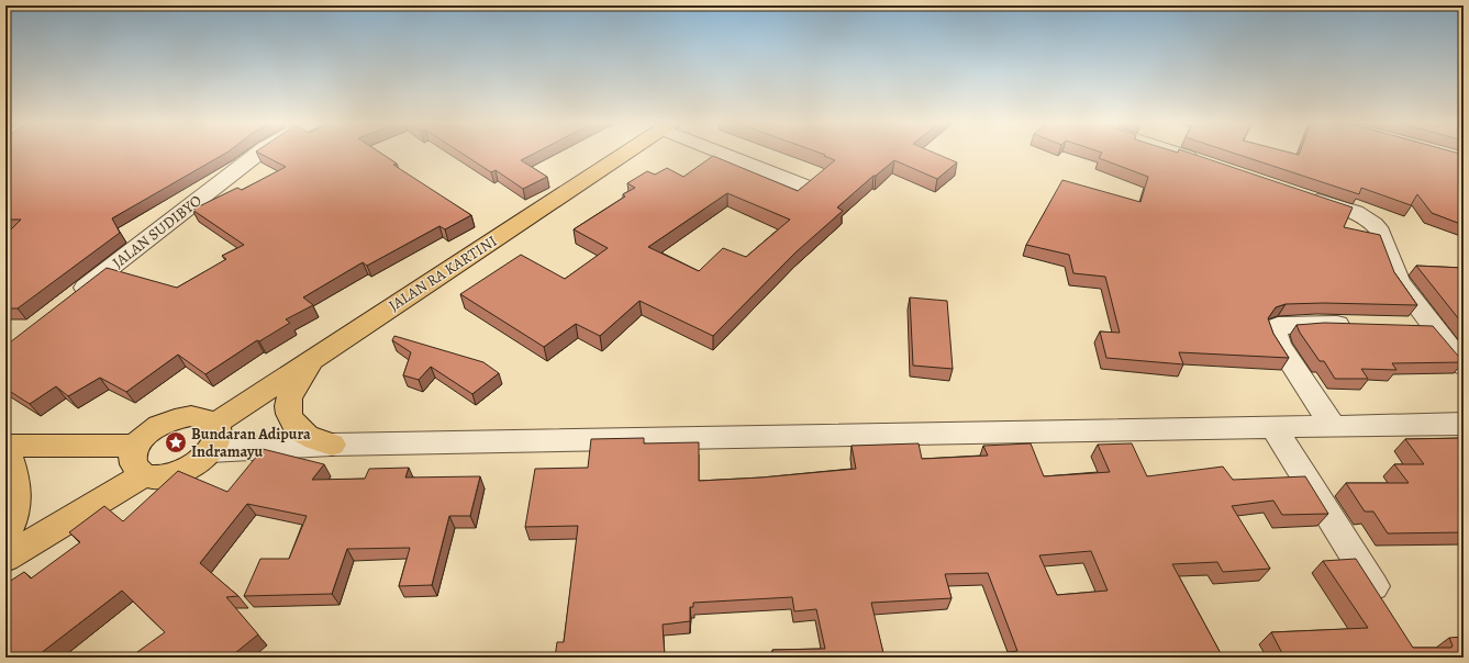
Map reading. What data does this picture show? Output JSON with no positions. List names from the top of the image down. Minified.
{"streets":{"main road":["JALAN RA KARTINI"],"street":["JALAN SUDIBYO"]},"places":{"place":["Bundaran Adipura Indramayu"]}}
